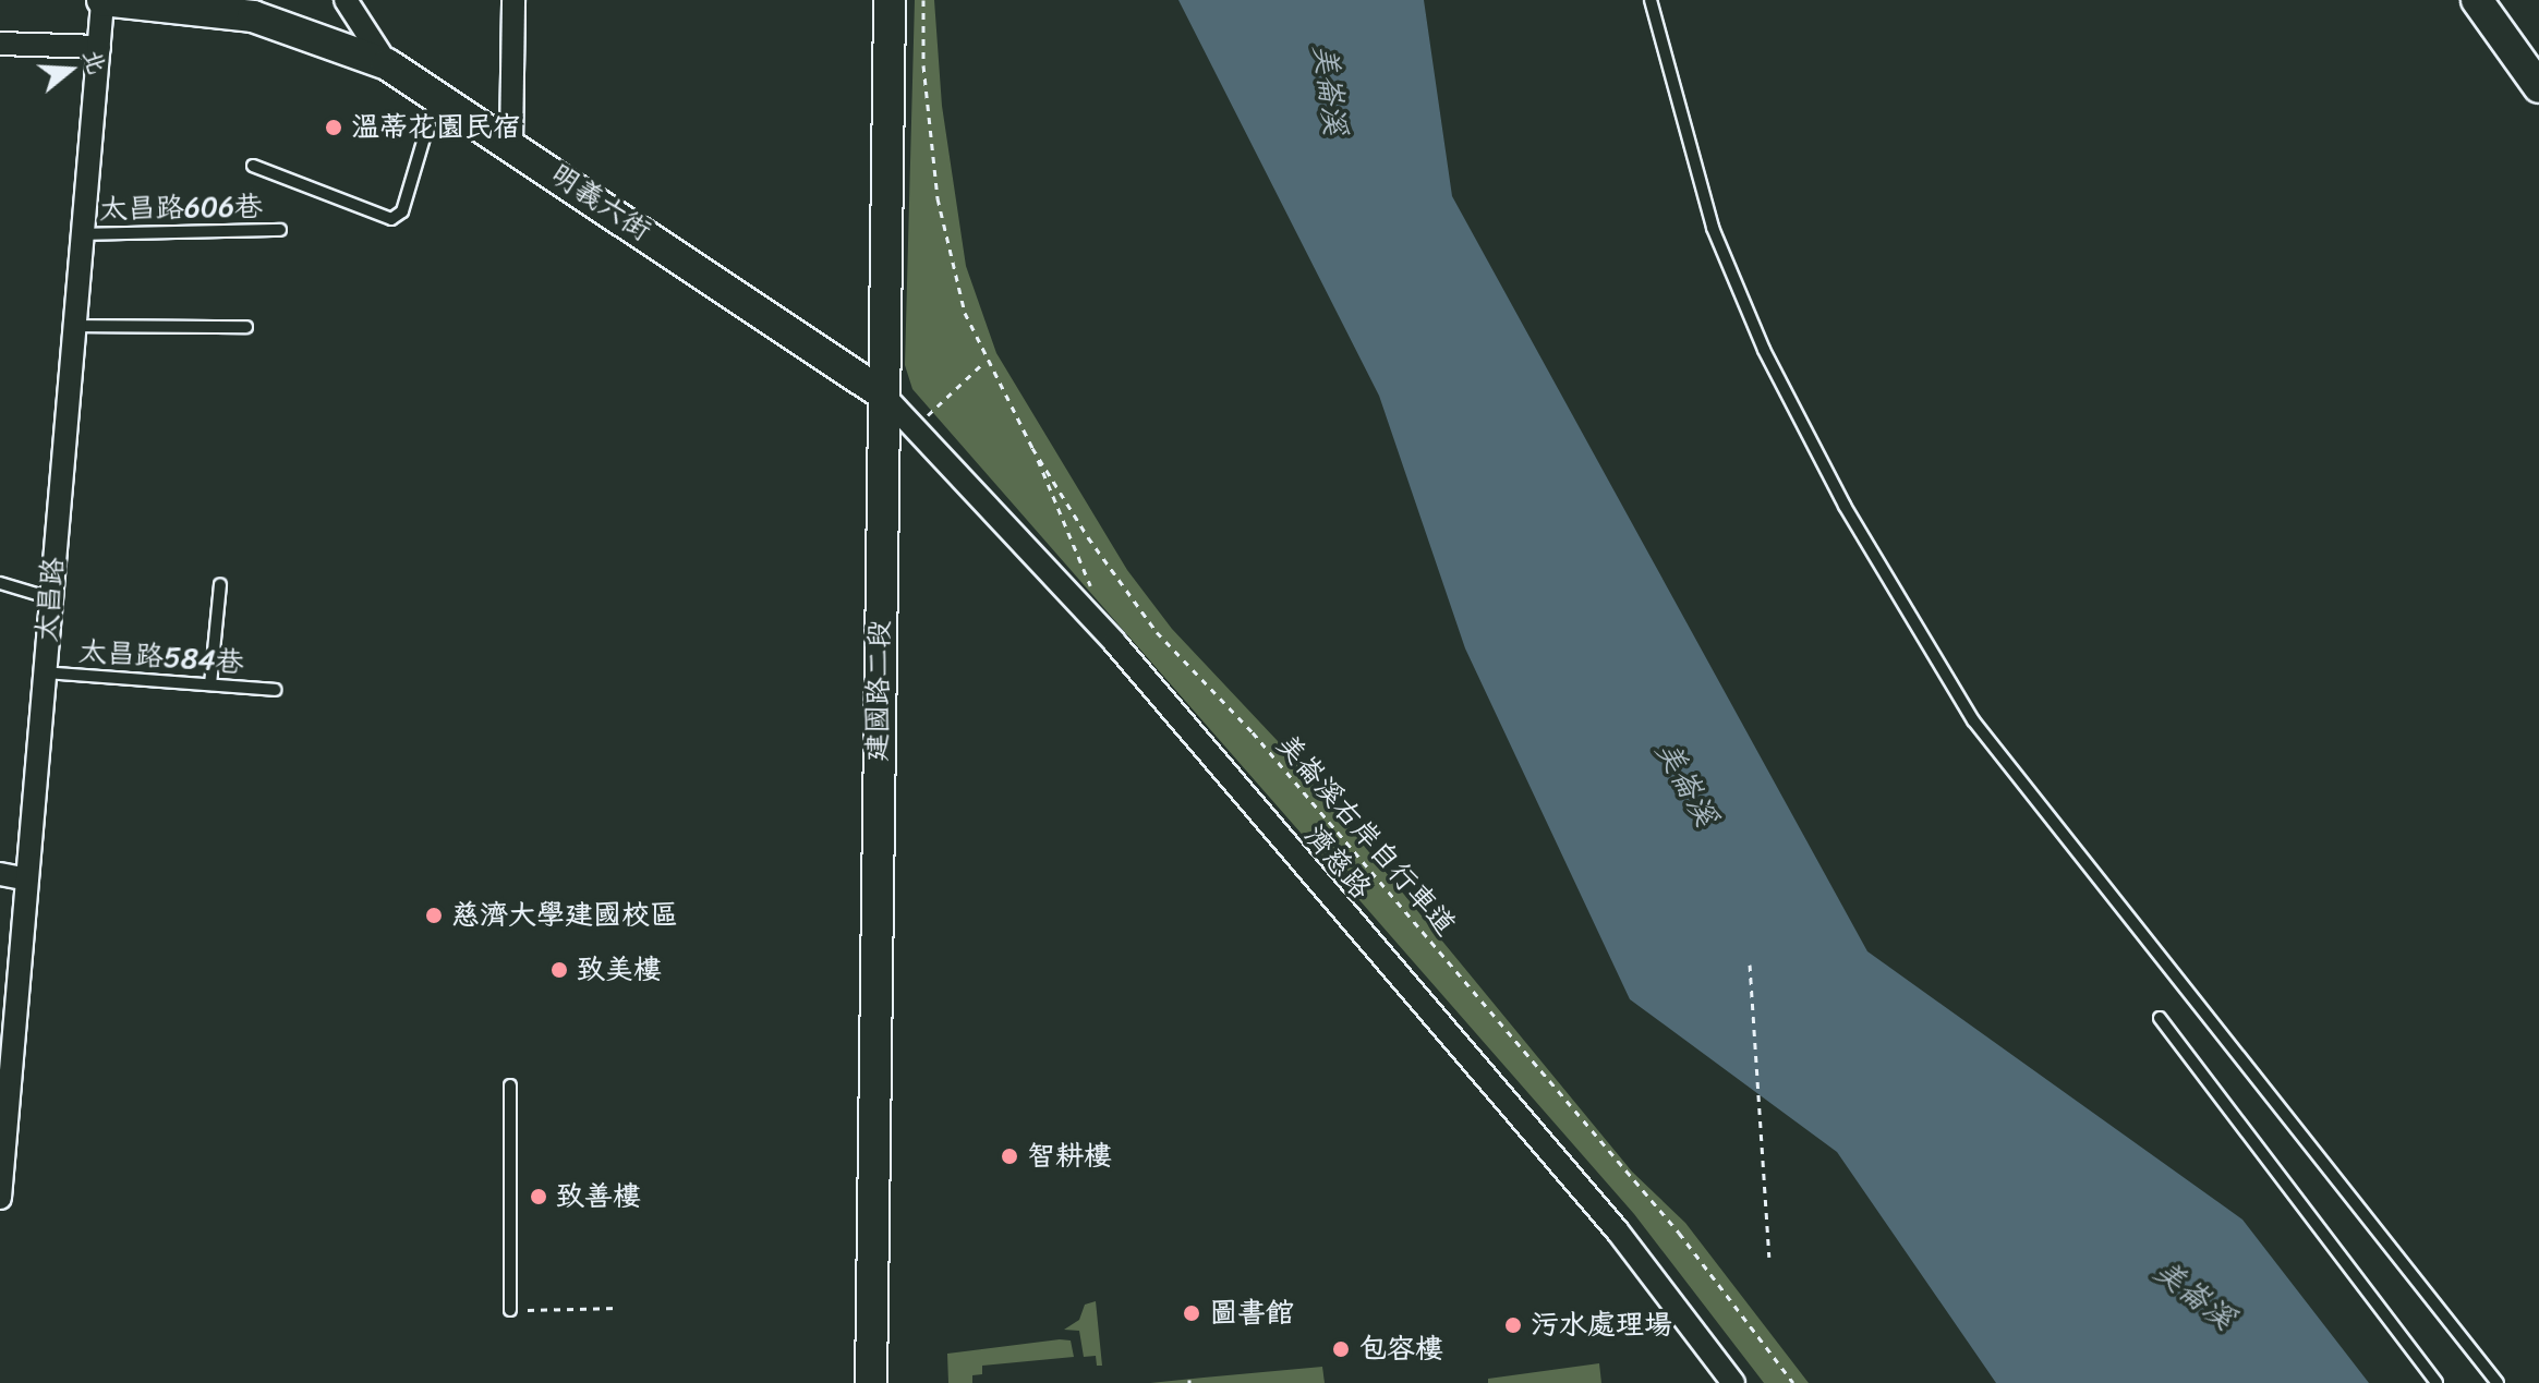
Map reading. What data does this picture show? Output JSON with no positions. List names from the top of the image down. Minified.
{"streets":{"street":["明義六街","太昌路","建國路二段","濟慈路"],"lane":["太昌路606巷","太昌路584巷"],"path":["美崙溪右岸自行車道"]},"crossings":[["明義六街","太昌路"],["明義六街","建國路二段"],["明義六街","濟慈路"],["太昌路606巷","太昌路"],["太昌路","太昌路584巷"],["建國路二段","濟慈路"]],"water":["美崙溪"],"places":["溫蒂花園民宿","慈濟大學建國校區","致美樓","智耕樓","致善樓","圖書館","污水處理場","包容樓"],"north":"right"}
